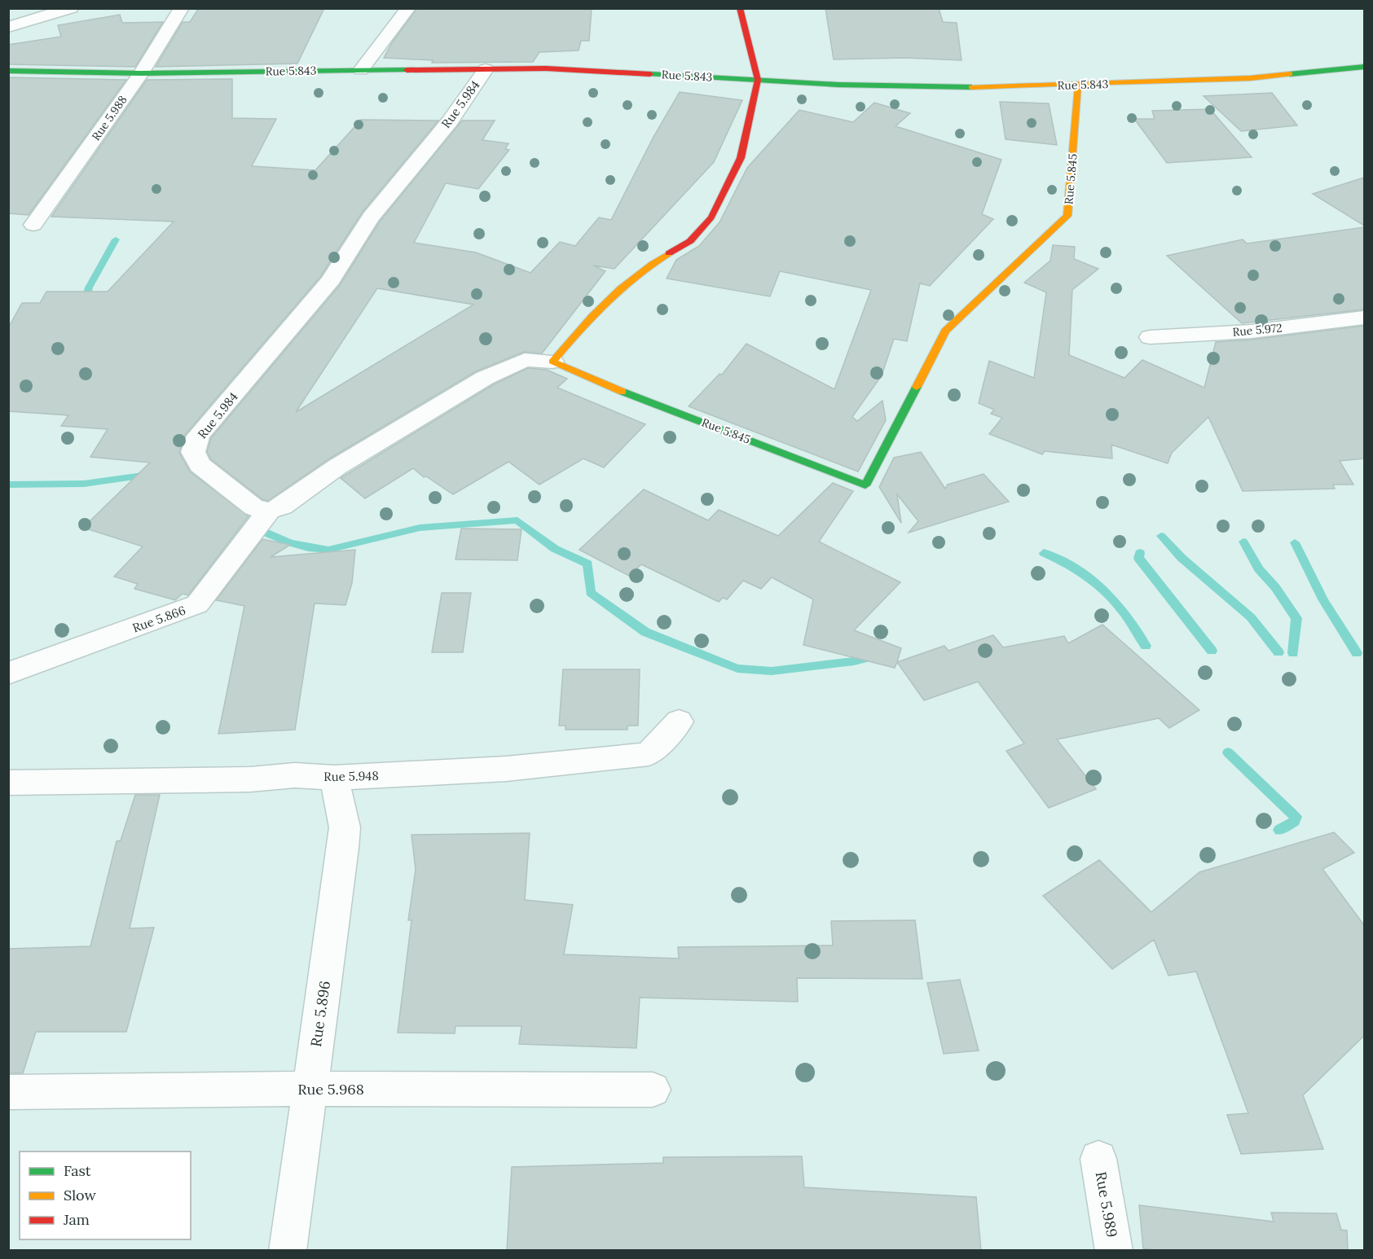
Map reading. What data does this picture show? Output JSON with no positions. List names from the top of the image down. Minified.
{"streets":{"street":["Rue 5.843","Rue 5.984","Rue 5.988","Rue 5.845","Rue 5.972","Rue 5.866","Rue 5.948","Rue 5.896","Rue 5.968","Rue 5.989"]},"crossings":[["Rue 5.843","Rue 5.984"],["Rue 5.843","Rue 5.988"],["Rue 5.843","Rue 5.845"],["Rue 5.984","Rue 5.866"],["Rue 5.948","Rue 5.896"],["Rue 5.896","Rue 5.968"]],"legend":["Fast","Slow","Jam"]}
